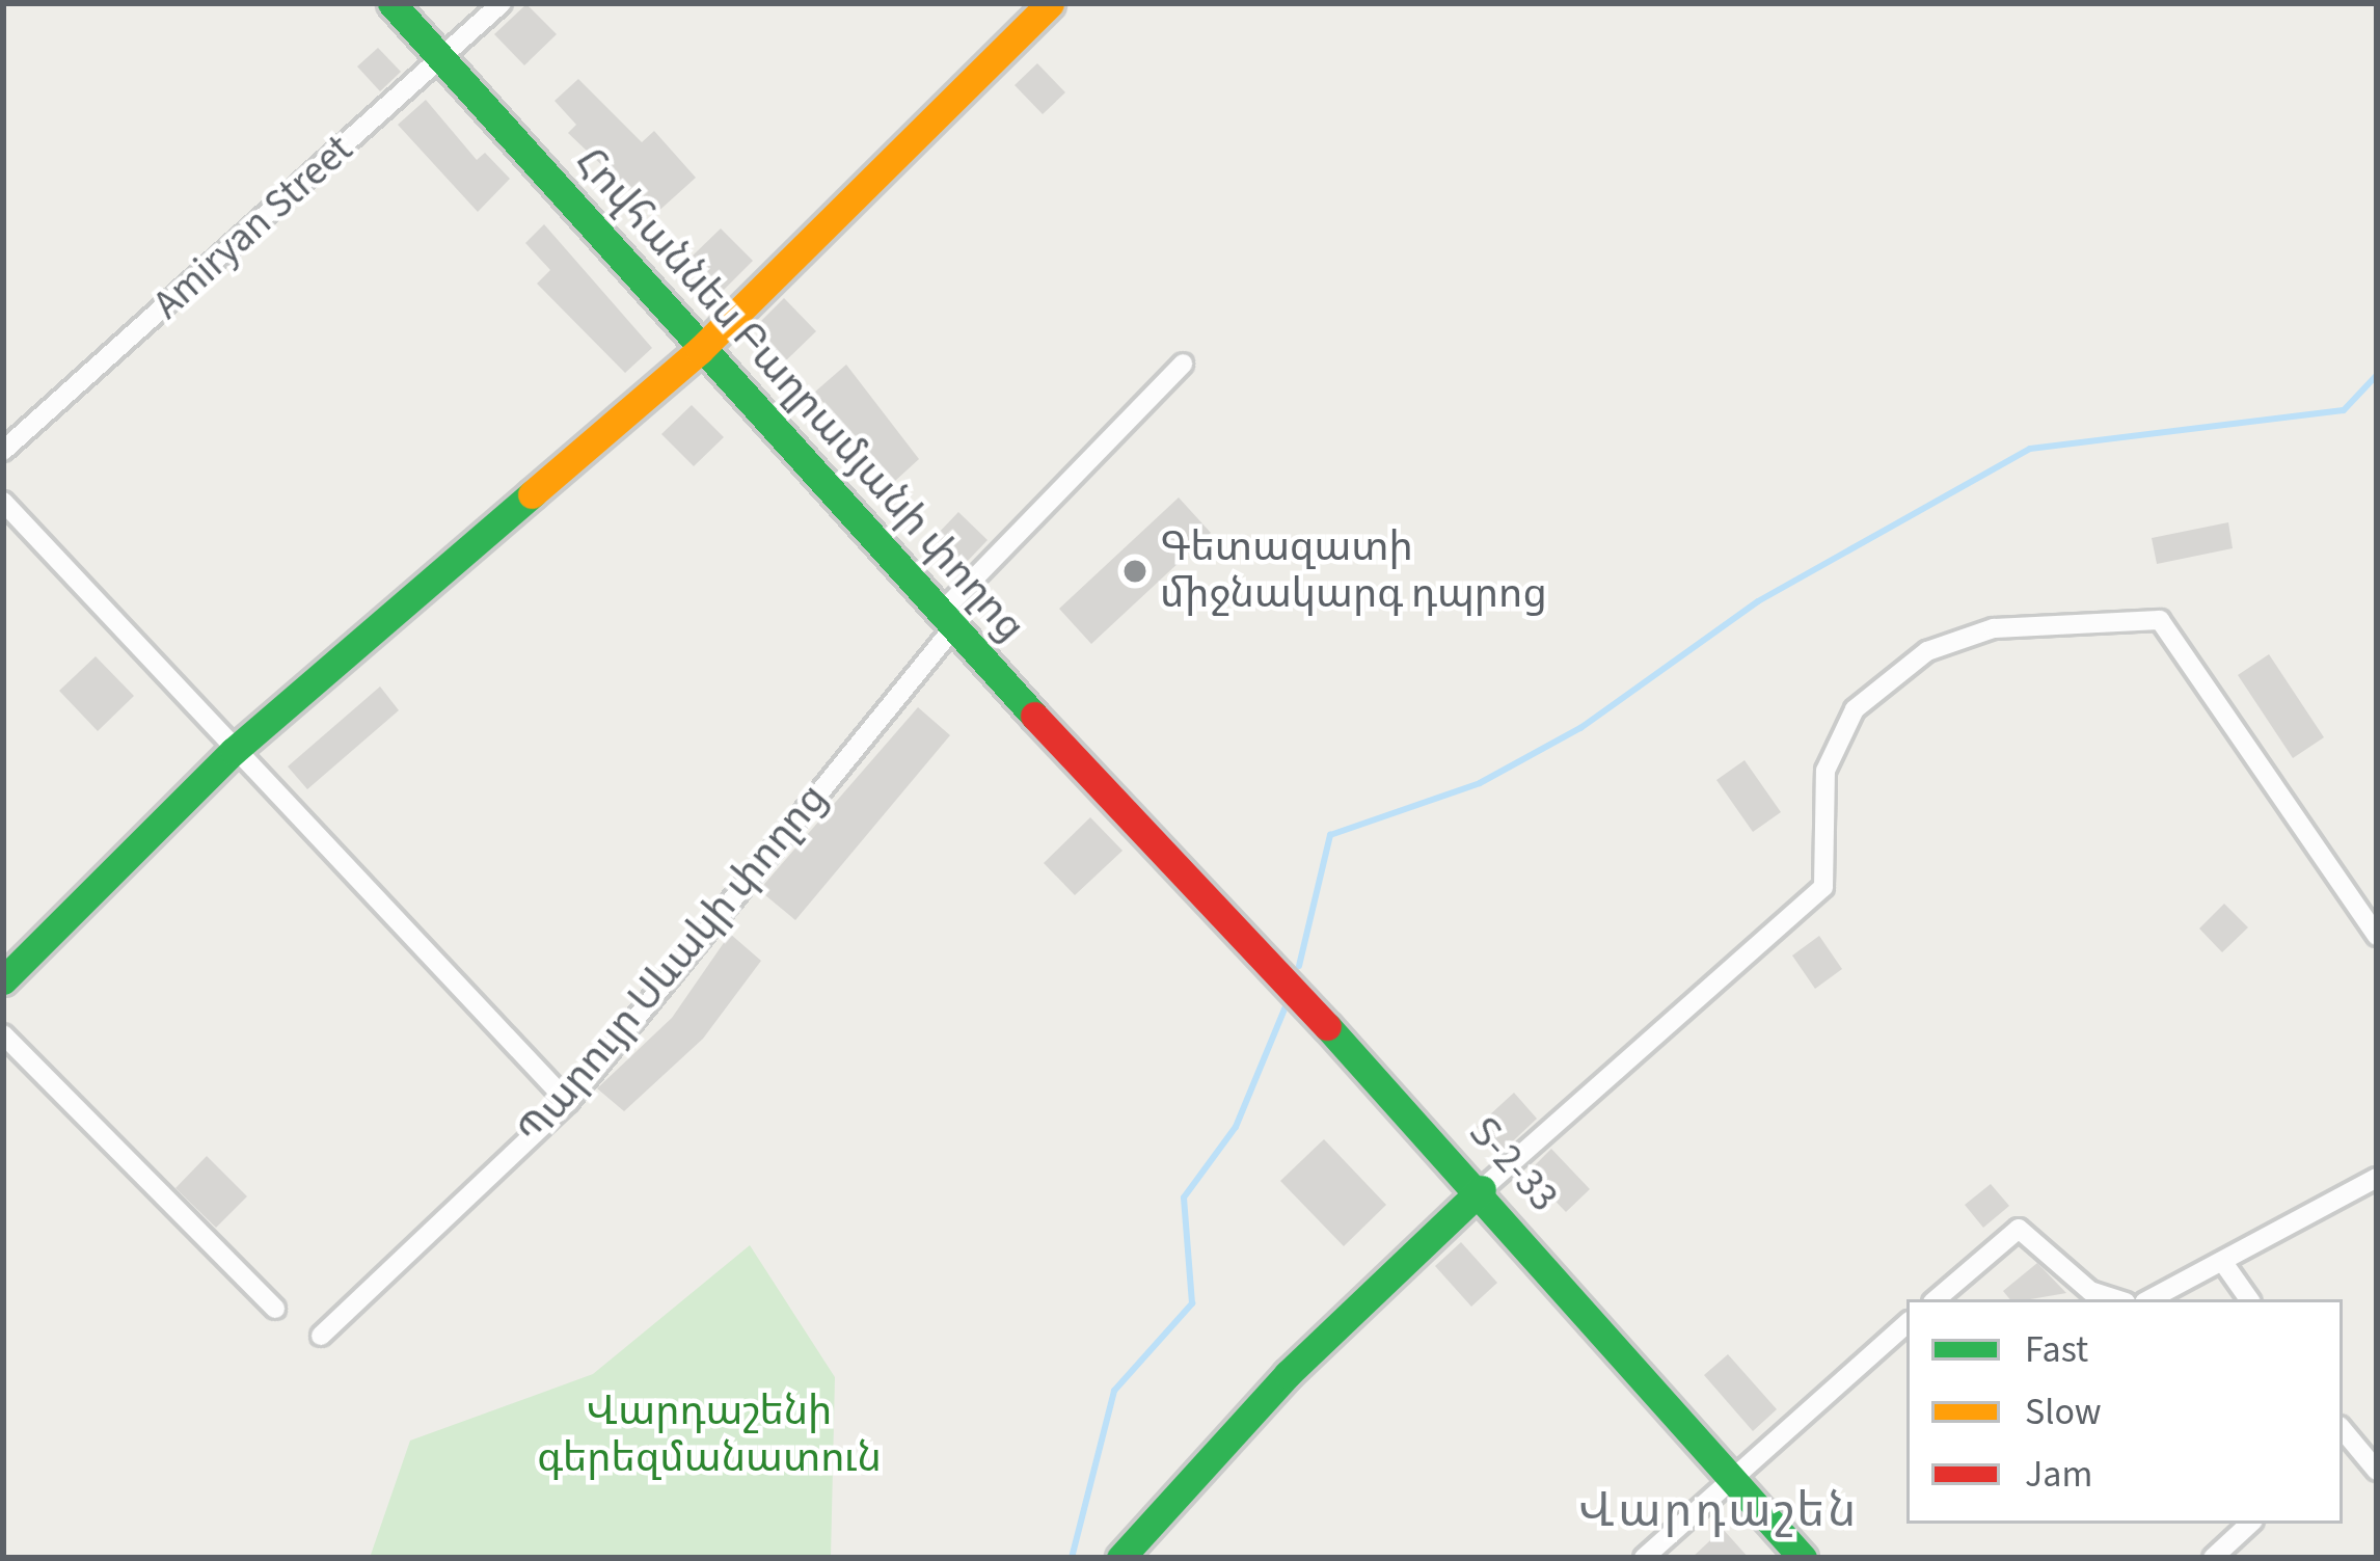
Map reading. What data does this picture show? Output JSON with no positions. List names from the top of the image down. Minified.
{"streets":{"street":["Amiryan Street","Հովհաննես Բաղրամյանի փողոց","Պարույր Սևակի փողոց","Տ-2-33"]},"crossings":[["Amiryan Street","Հովհաննես Բաղրամյանի փողոց"],["Հովհաննես Բաղրամյանի փողոց","Պարույր Սևակի փողոց"],["Հովհաննես Բաղրամյանի փողոց","Տ-2-33"]],"districts":["Վարդաշեն"],"parks":["Վարդաշենի գերեզմանատուն"],"places":["Գետազատի միջնակարգ դպրոց"],"legend":["Fast","Slow","Jam"]}
